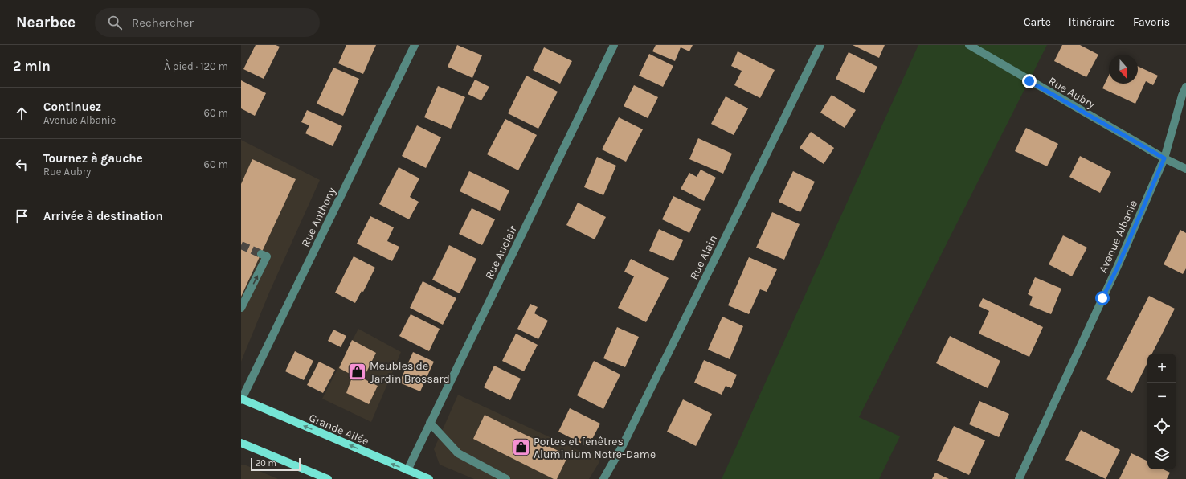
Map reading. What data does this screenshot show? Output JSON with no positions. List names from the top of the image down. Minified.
{"streets":{"main road":["Grande Allée"],"street":["Rue Aubry","Rue Anthony","Avenue Albanie","Rue Auclair","Rue Alain"]},"crossings":[["Rue Aubry","Avenue Albanie"],["Rue Anthony","Grande Allée"],["Rue Auclair","Grande Allée"]],"places":{"shop":["Meubles de Jardin Brossard","Portes et fenêtres Aluminium Notre-Dame"]},"scale_bar":"20 m","north":"bottom","page":{"header":"Nearbee","search":"Rechercher","nav":["Carte","Itinéraire","Favoris"],"heading":["2 min","À pied · 120 m"],"list":[["Continuez","Avenue Albanie","60 m"],["Tournez à gauche","Rue Aubry","60 m"],"Arrivée à destination"],"map_buttons":["+","−"],"scale":"20 m"}}
